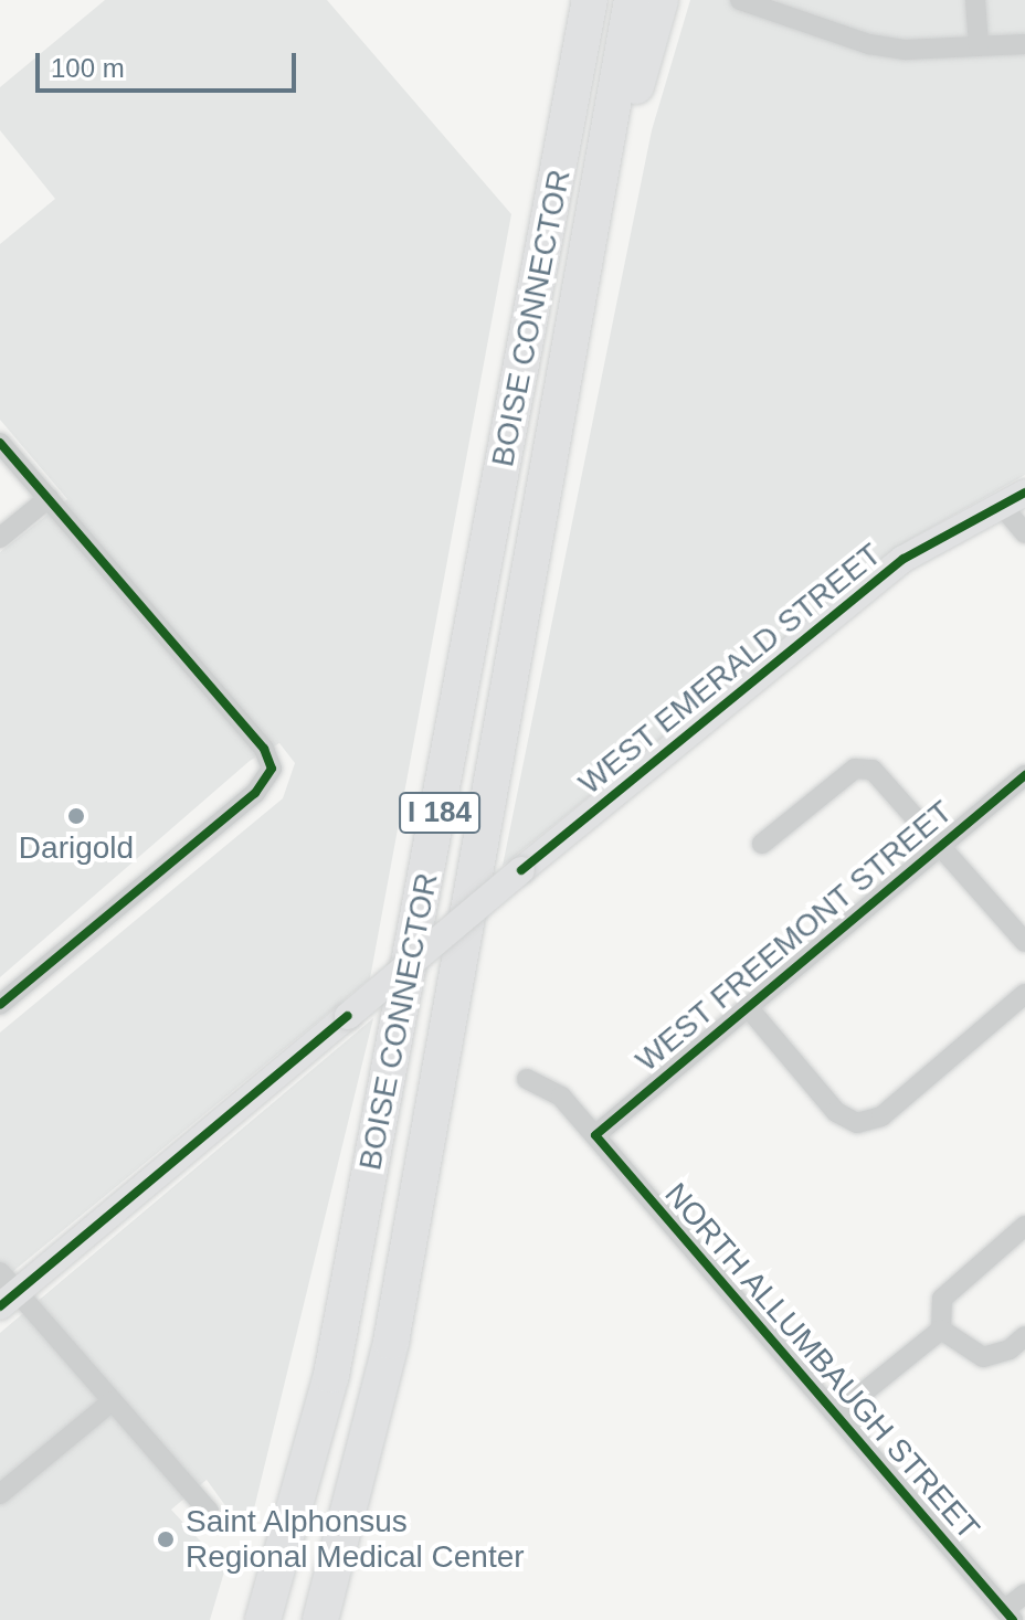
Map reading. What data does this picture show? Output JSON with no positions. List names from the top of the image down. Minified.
{"streets":{"highway":["BOISE CONNECTOR","I 184"],"main road":["WEST EMERALD STREET"],"street":["WEST FREEMONT STREET","NORTH ALLUMBAUGH STREET"]},"crossings":[["WEST FREEMONT STREET","NORTH ALLUMBAUGH STREET"]],"places":["Darigold","Saint Alphonsus Regional Medical Center"],"scale_bar":"100 m"}
